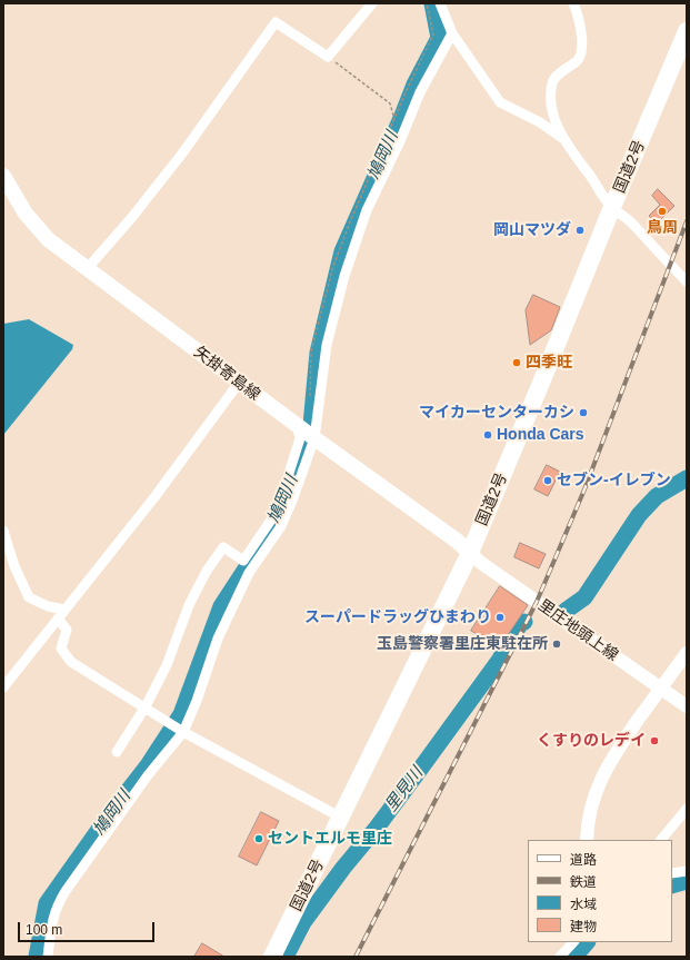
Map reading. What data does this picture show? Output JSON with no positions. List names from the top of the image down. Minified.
{"streets":{"highway":["国道2号"],"main road":["矢掛寄島線","里庄地頭上線"]},"crossings":[["国道2号","矢掛寄島線"],["国道2号","里庄地頭上線"],["矢掛寄島線","里庄地頭上線"]],"water":["鳩岡川","里見川"],"places":["鳥周","岡山マツダ","四季旺","マイカーセンターカシ","Honda Cars","セブン-イレブン","スーパードラッグひまわり","玉島警察署里庄東駐在所","くすりのレデイ","セントエルモ里庄"],"legend":["道路","鉄道","水域","建物"],"scale_bar":"100 m"}
